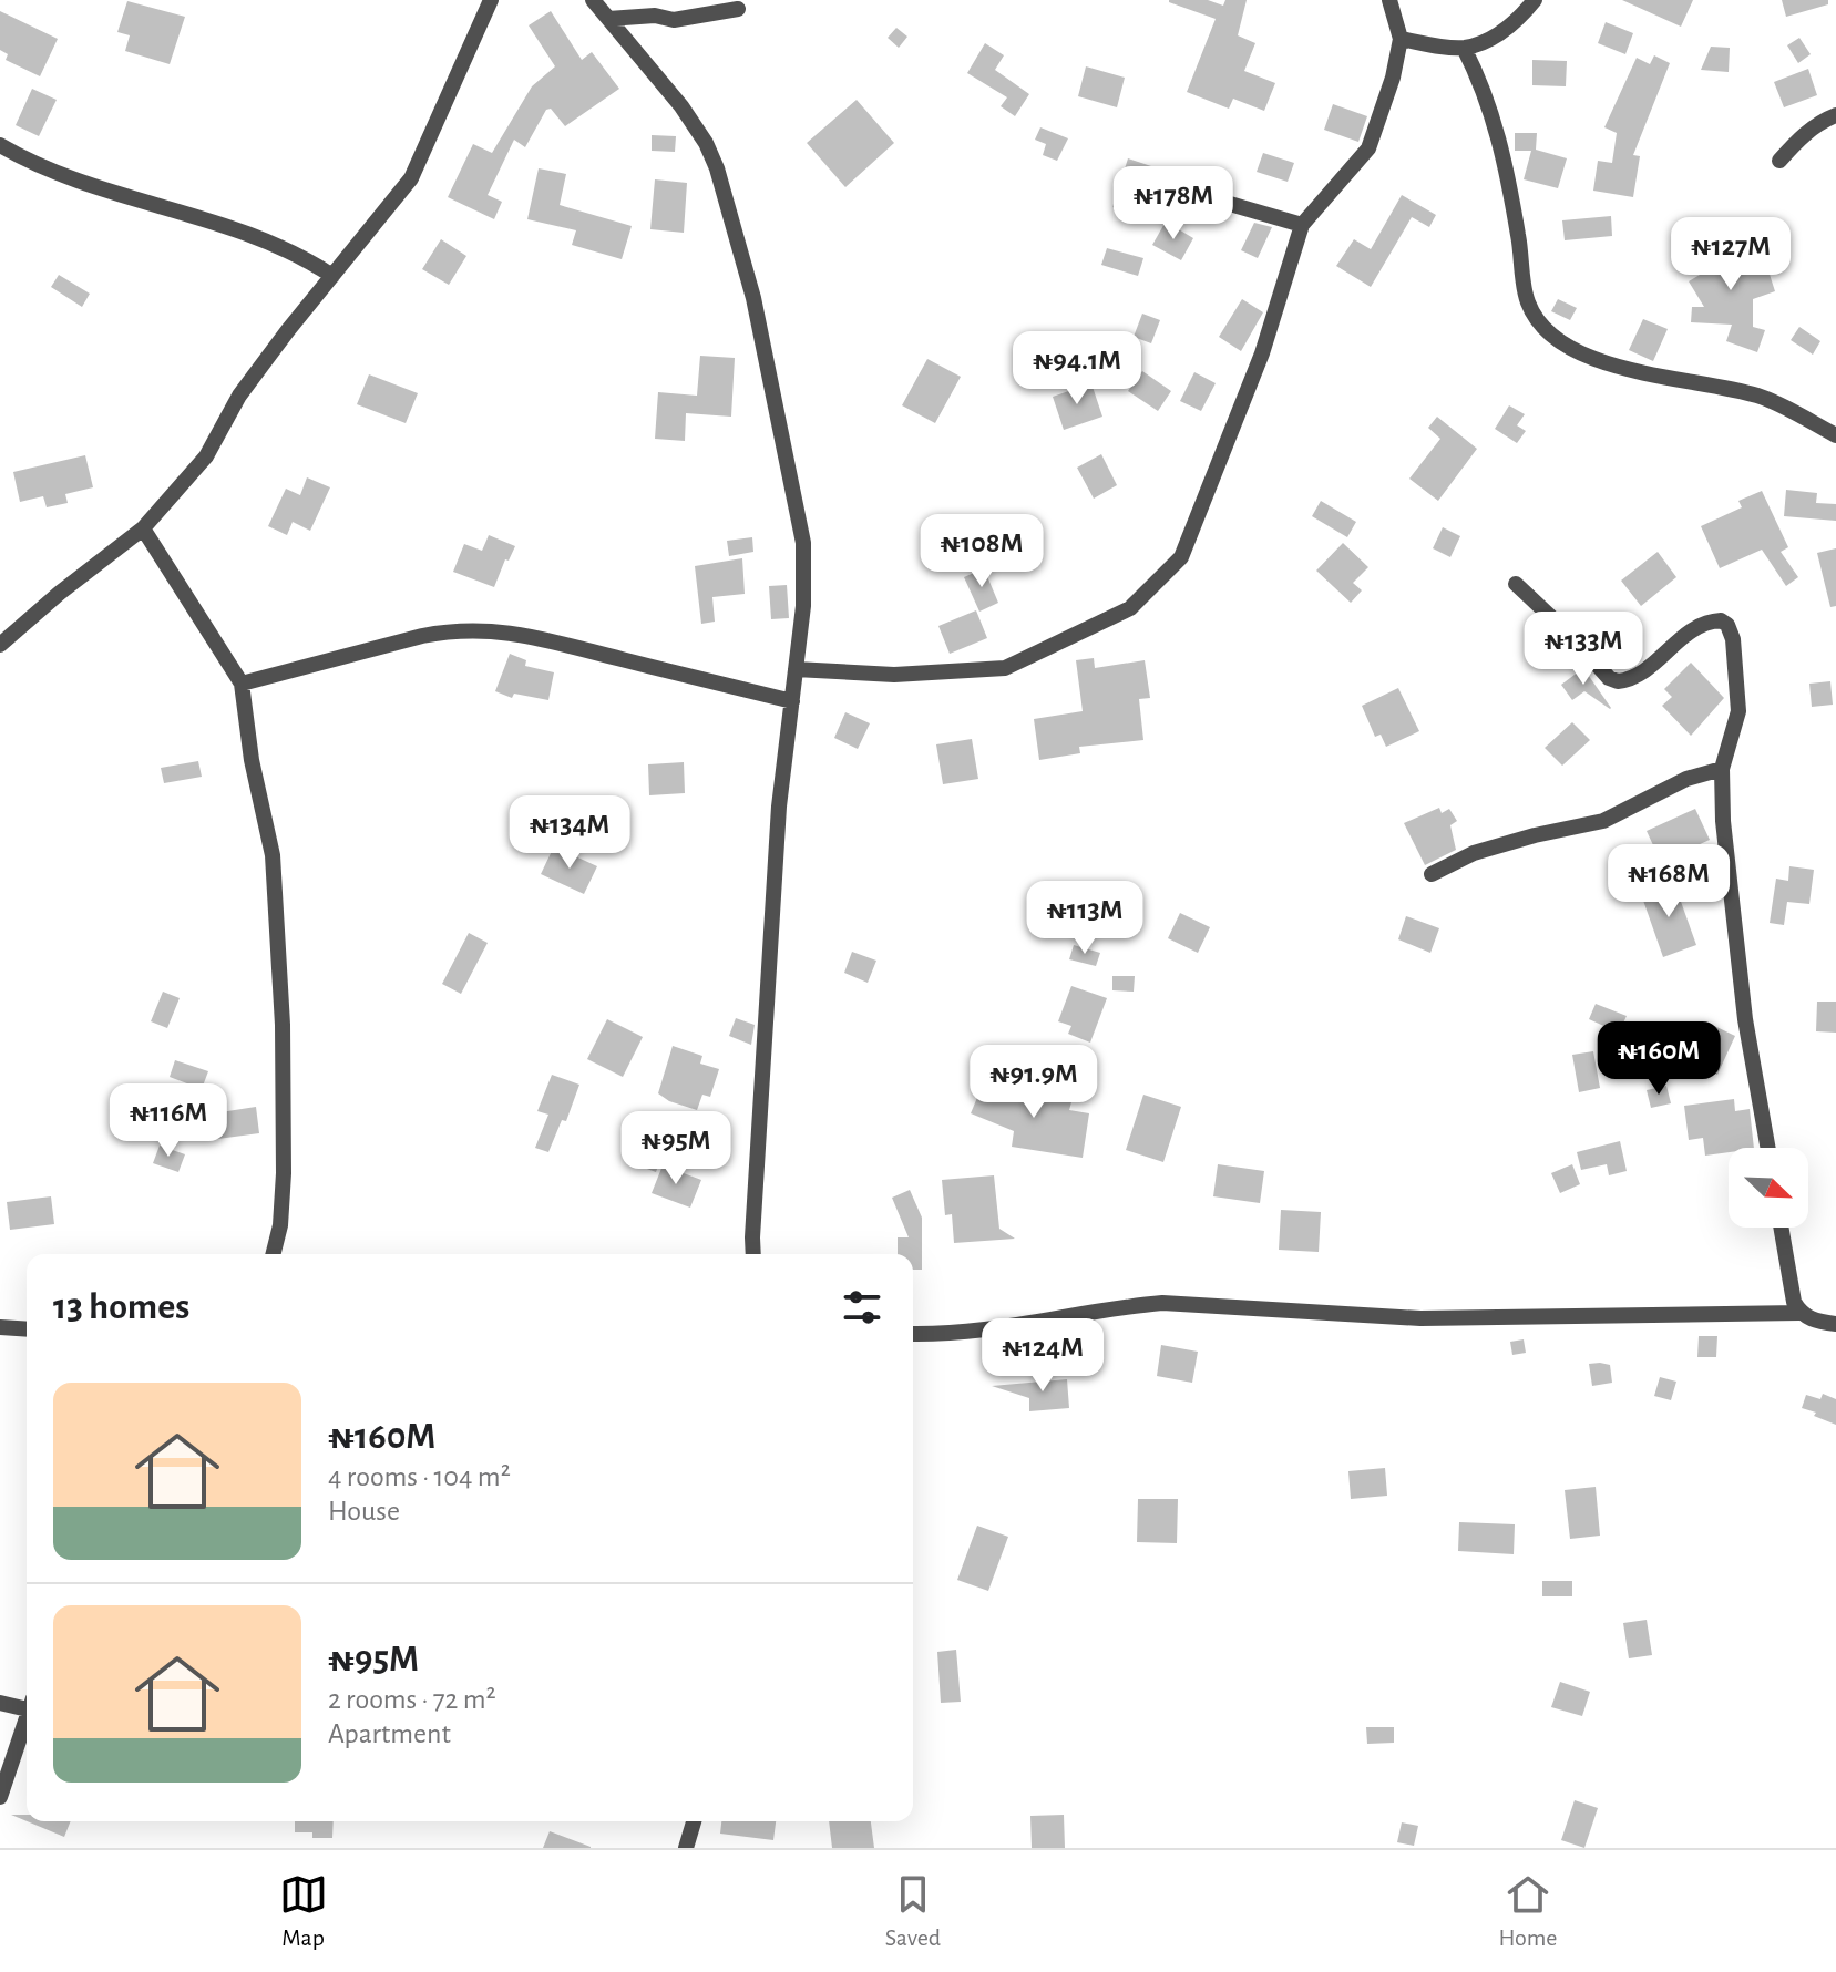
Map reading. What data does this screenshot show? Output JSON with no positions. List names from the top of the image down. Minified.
{"north":"bottom right","page":{"price":["₦178M","₦127M","₦94.1M","₦108M","₦133M","₦134M","₦168M","₦113M","₦160M","₦91.9M","₦116M","₦95M","₦124M"],"heading":"13 homes","list":[{"name":"₦160M","note":"4 rooms · 104 m² · House"},{"name":"₦95M","note":"2 rooms · 72 m² · Apartment"}],"tabs":["Map","Saved","Home"]}}
